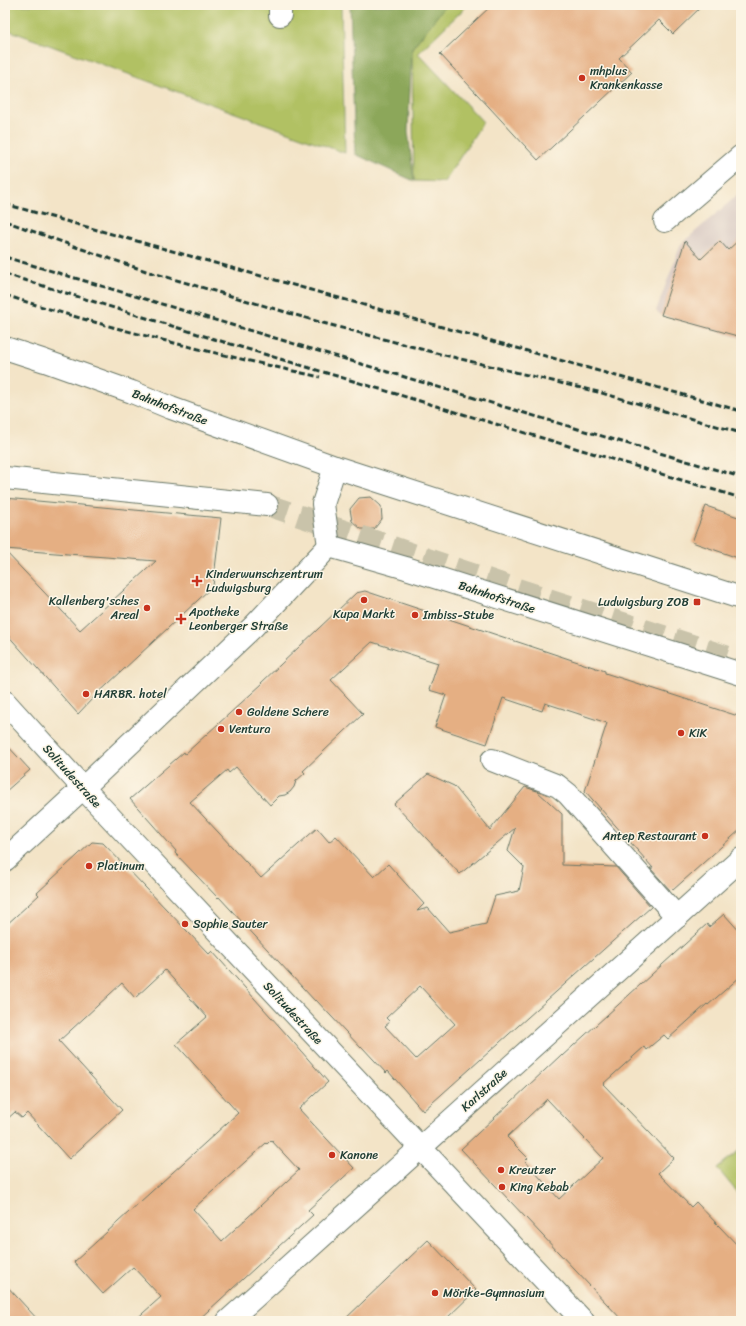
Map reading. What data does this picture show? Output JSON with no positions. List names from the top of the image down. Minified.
{"streets":{"street":["Bahnhofstraße","Solitudestraße","Karlstraße"]},"crossings":[["Solitudestraße","Karlstraße"]],"places":{"other":["mhplus Krankenkasse","Kupa Markt","Kallenberg'sches Areal","Imbiss-Stube","HARBR. hotel","Goldene Schere","Ventura","KiK","Antep Restaurant","Platinum","Sophie Sauter","Kanone","Kreutzer","King Kebab","Mörike-Gymnasium"],"health":["Kinderwunschzentrum Ludwigsburg","Apotheke Leonberger Straße"],"transit":["Ludwigsburg ZOB"]}}
